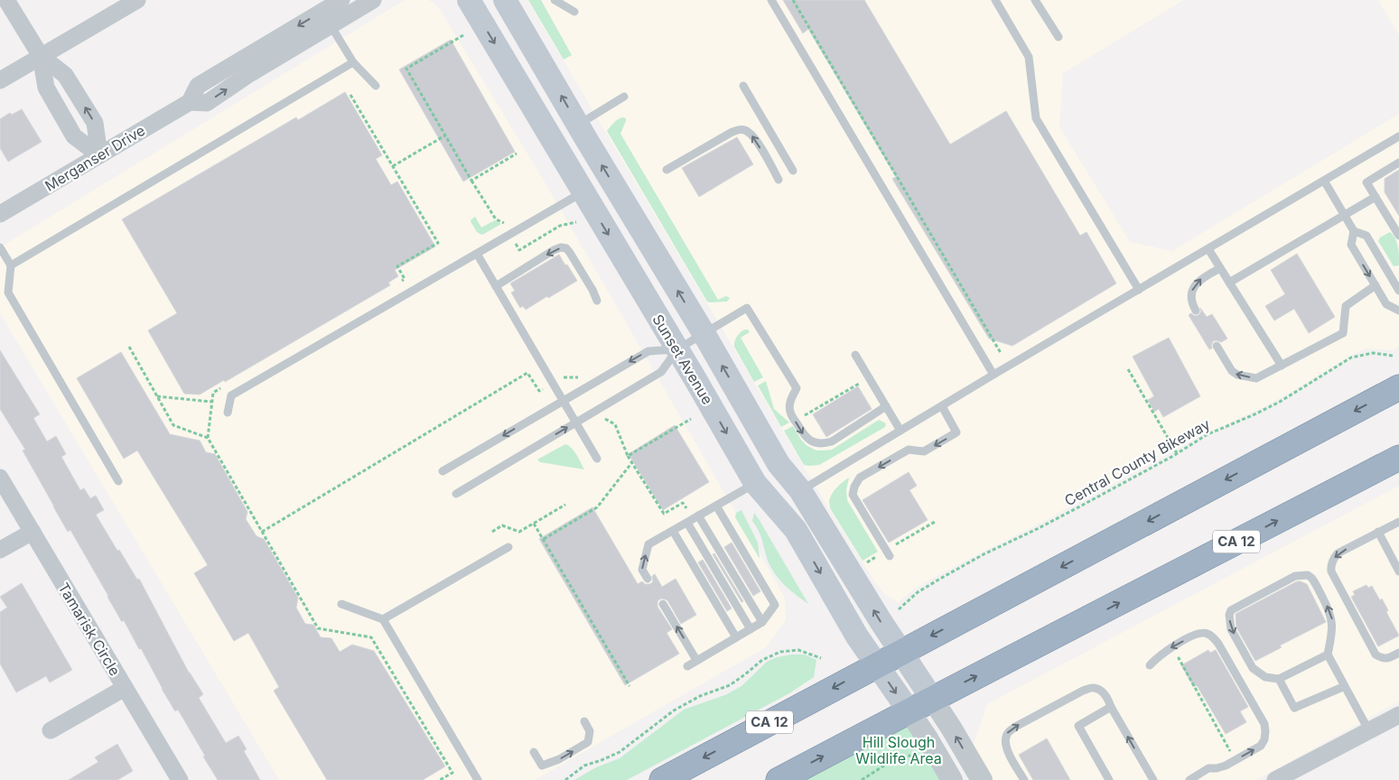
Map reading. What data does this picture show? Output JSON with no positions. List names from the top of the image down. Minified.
{"streets":{"highway":["CA 12"],"main road":["Sunset Avenue"],"street":["Merganser Drive","Tamarisk Circle"],"path":["Central County Bikeway"]},"crossings":[["Sunset Avenue","CA 12"]],"parks":["Hill Slough Wildlife Area"]}
